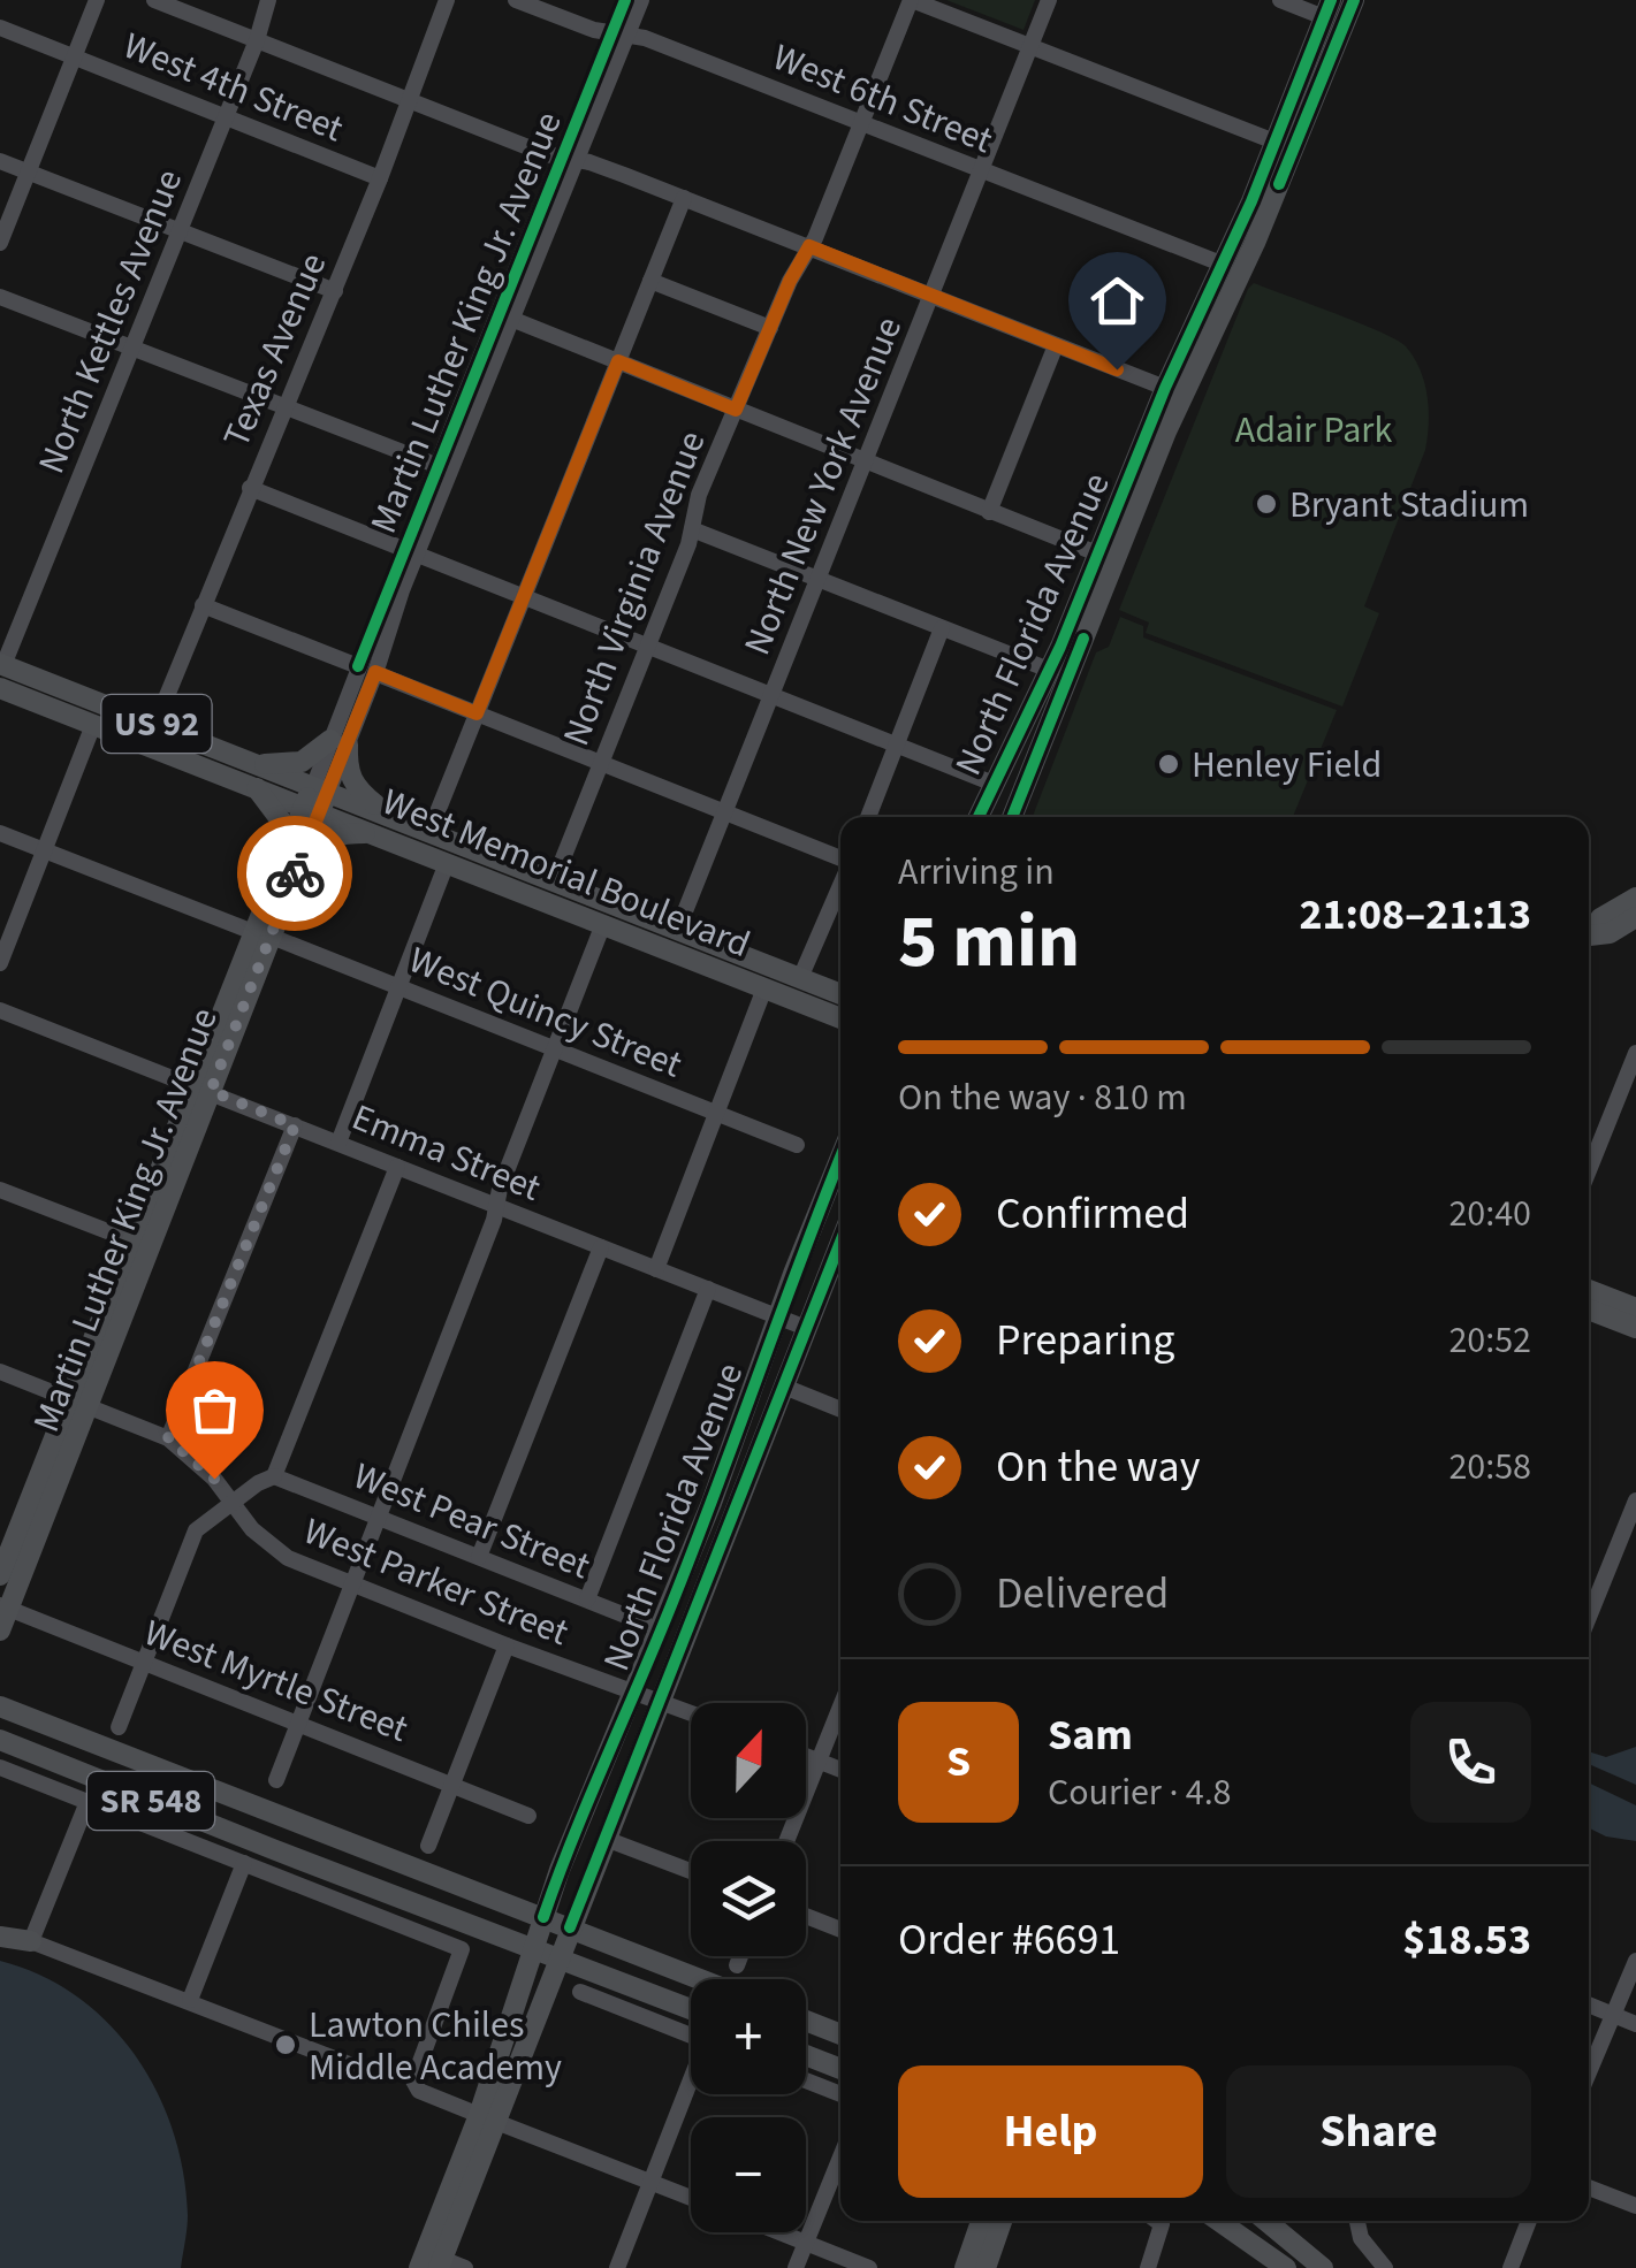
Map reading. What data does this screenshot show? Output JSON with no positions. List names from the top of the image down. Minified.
{"streets":{"main road":["Martin Luther King Jr. Avenue","North Florida Avenue","US 92","West Memorial Boulevard","SR 548"],"street":["West 4th Street","West 6th Street","North Kettles Avenue","Texas Avenue","North New York Avenue","North Virginia Avenue","West Quincy Street","Emma Street","West Pear Street","West Parker Street","West Myrtle Street"]},"crossings":[["West 4th Street","North Kettles Avenue"],["West 4th Street","Texas Avenue"],["West 6th Street","Martin Luther King Jr. Avenue"],["West 6th Street","North New York Avenue"],["West 6th Street","North Virginia Avenue"],["West 6th Street","North Florida Avenue"],["North Kettles Avenue","West Memorial Boulevard"],["Martin Luther King Jr. Avenue","West Memorial Boulevard"],["Martin Luther King Jr. Avenue","West Quincy Street"],["Martin Luther King Jr. Avenue","Emma Street"],["Martin Luther King Jr. Avenue","West Myrtle Street"],["Texas Avenue","West Memorial Boulevard"],["North New York Avenue","West Memorial Boulevard"],["North Virginia Avenue","West Memorial Boulevard"],["North Florida Avenue","Emma Street"],["North Florida Avenue","West Parker Street"],["North Florida Avenue","SR 548"]],"parks":["Adair Park"],"places":["Bryant Stadium","Henley Field","Lawton Chiles Middle Academy"],"north":"top","page":{"heading":["5 min","Arriving in","21:08–21:13"],"panel":["Sam","Courier · 4.8","Order #6691","$18.53"],"bar":"On the way · 810 m","list":[["Confirmed","20:40"],["Preparing","20:52"],["On the way","20:58"],"Delivered"],"round":"S","map_buttons":["+","−"],"buttons":["Help","Share"]}}
